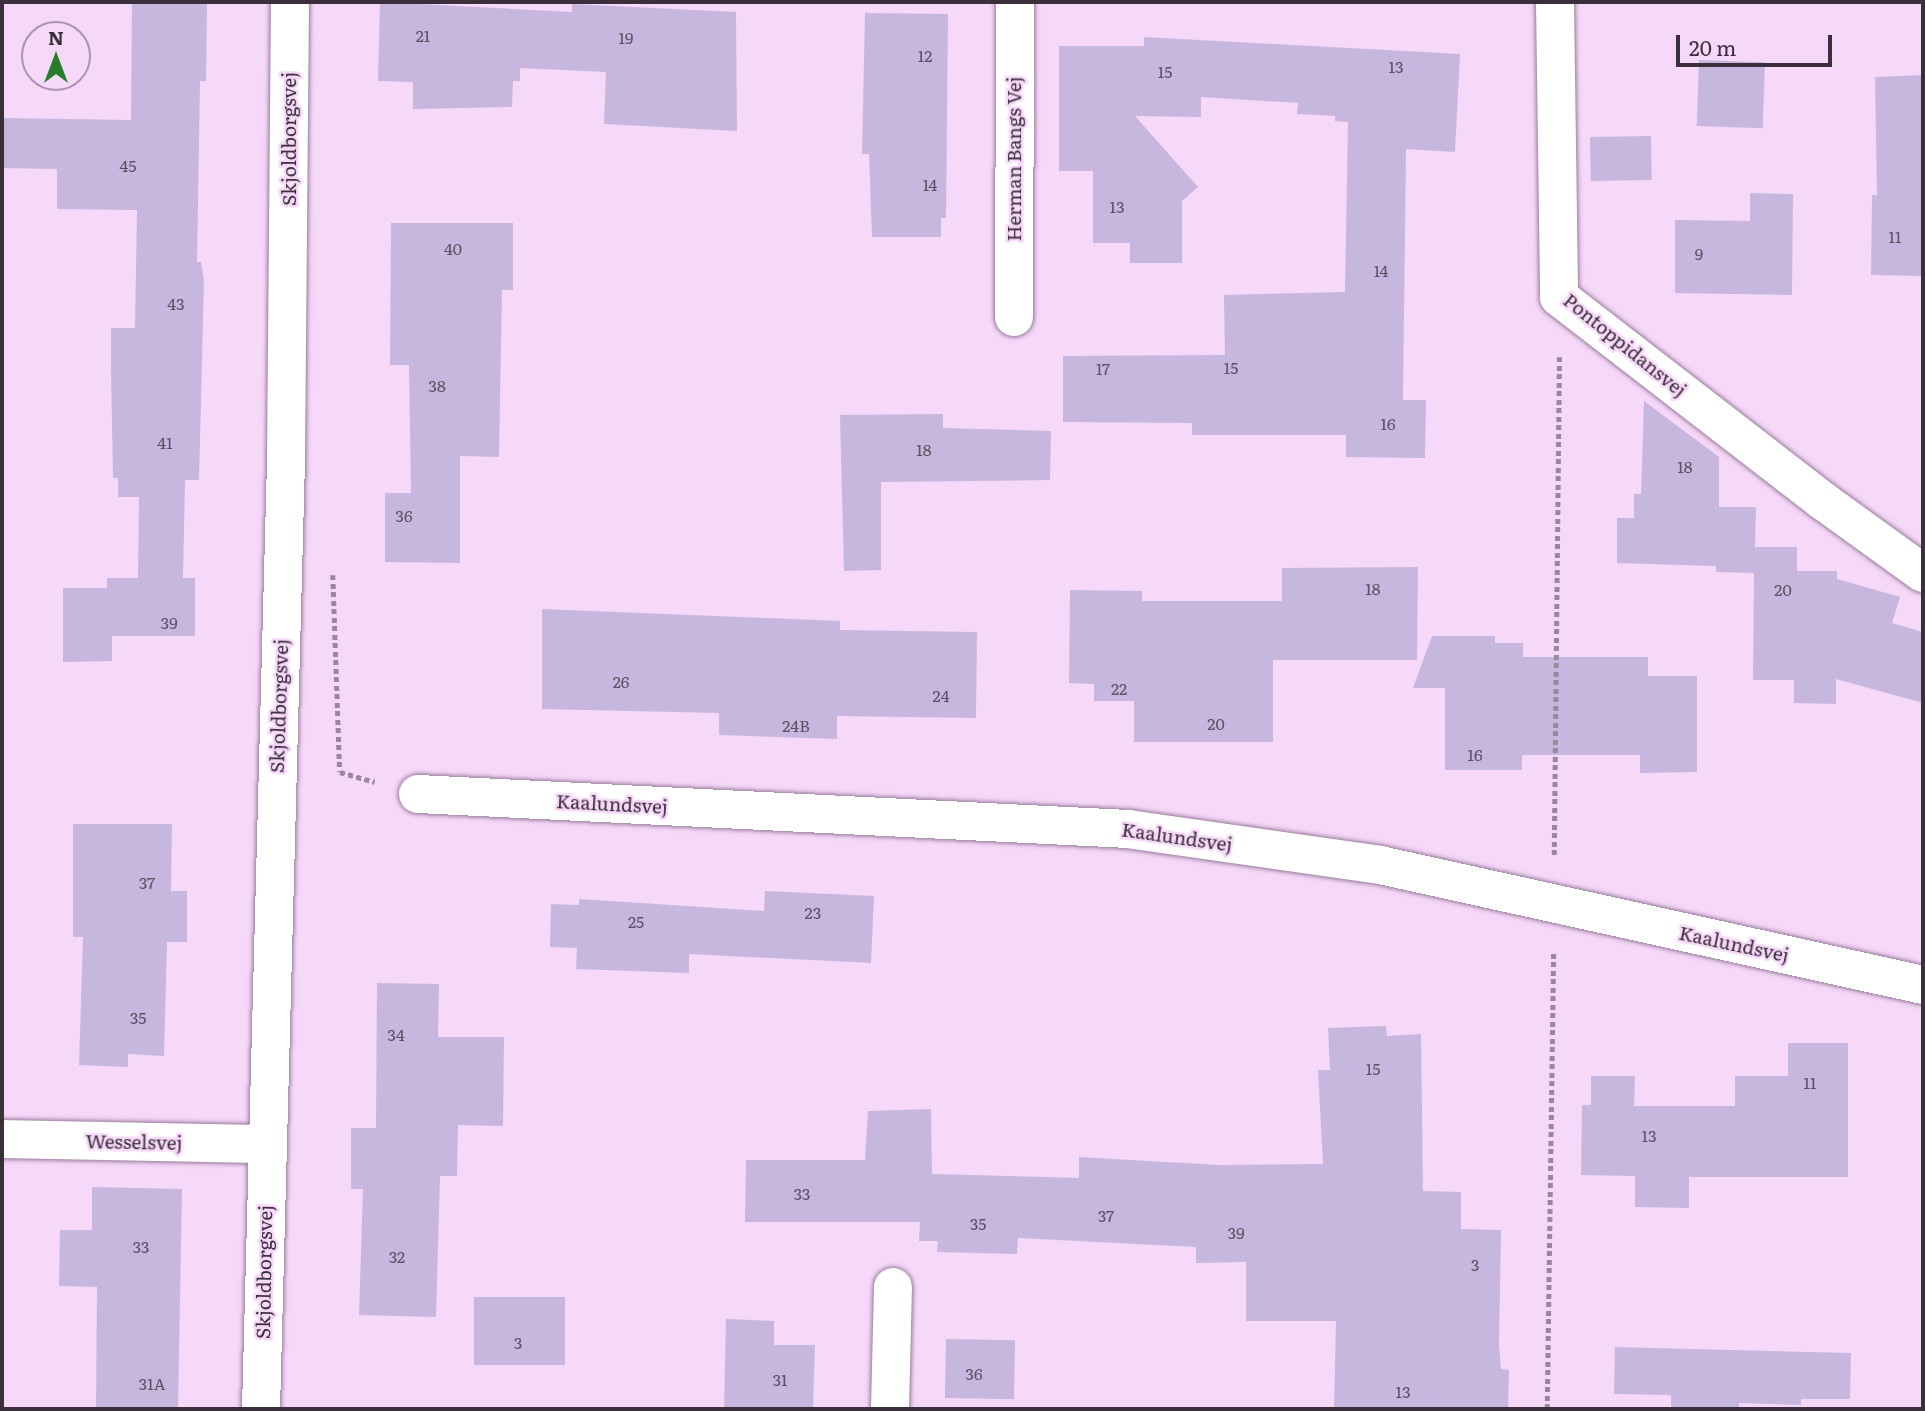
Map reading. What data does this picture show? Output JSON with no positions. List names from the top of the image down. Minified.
{"streets":{"street":["Skjoldborgsvej","Herman Bangs Vej","Pontoppidansvej","Kaalundsvej","Wesselsvej"]},"crossings":[["Skjoldborgsvej","Wesselsvej"]],"house_numbers":["21","19","12","13","15","45","14","13","11","40","9","14","43","15","17","38","16","41","18","18","36","18","20","39","26","22","24","20","24B","16","37","23","25","35","34","15","11","13","33","37","35","39","33","32","3","3","36","31","31A","13"],"scale_bar":"20 m","north":"top"}
